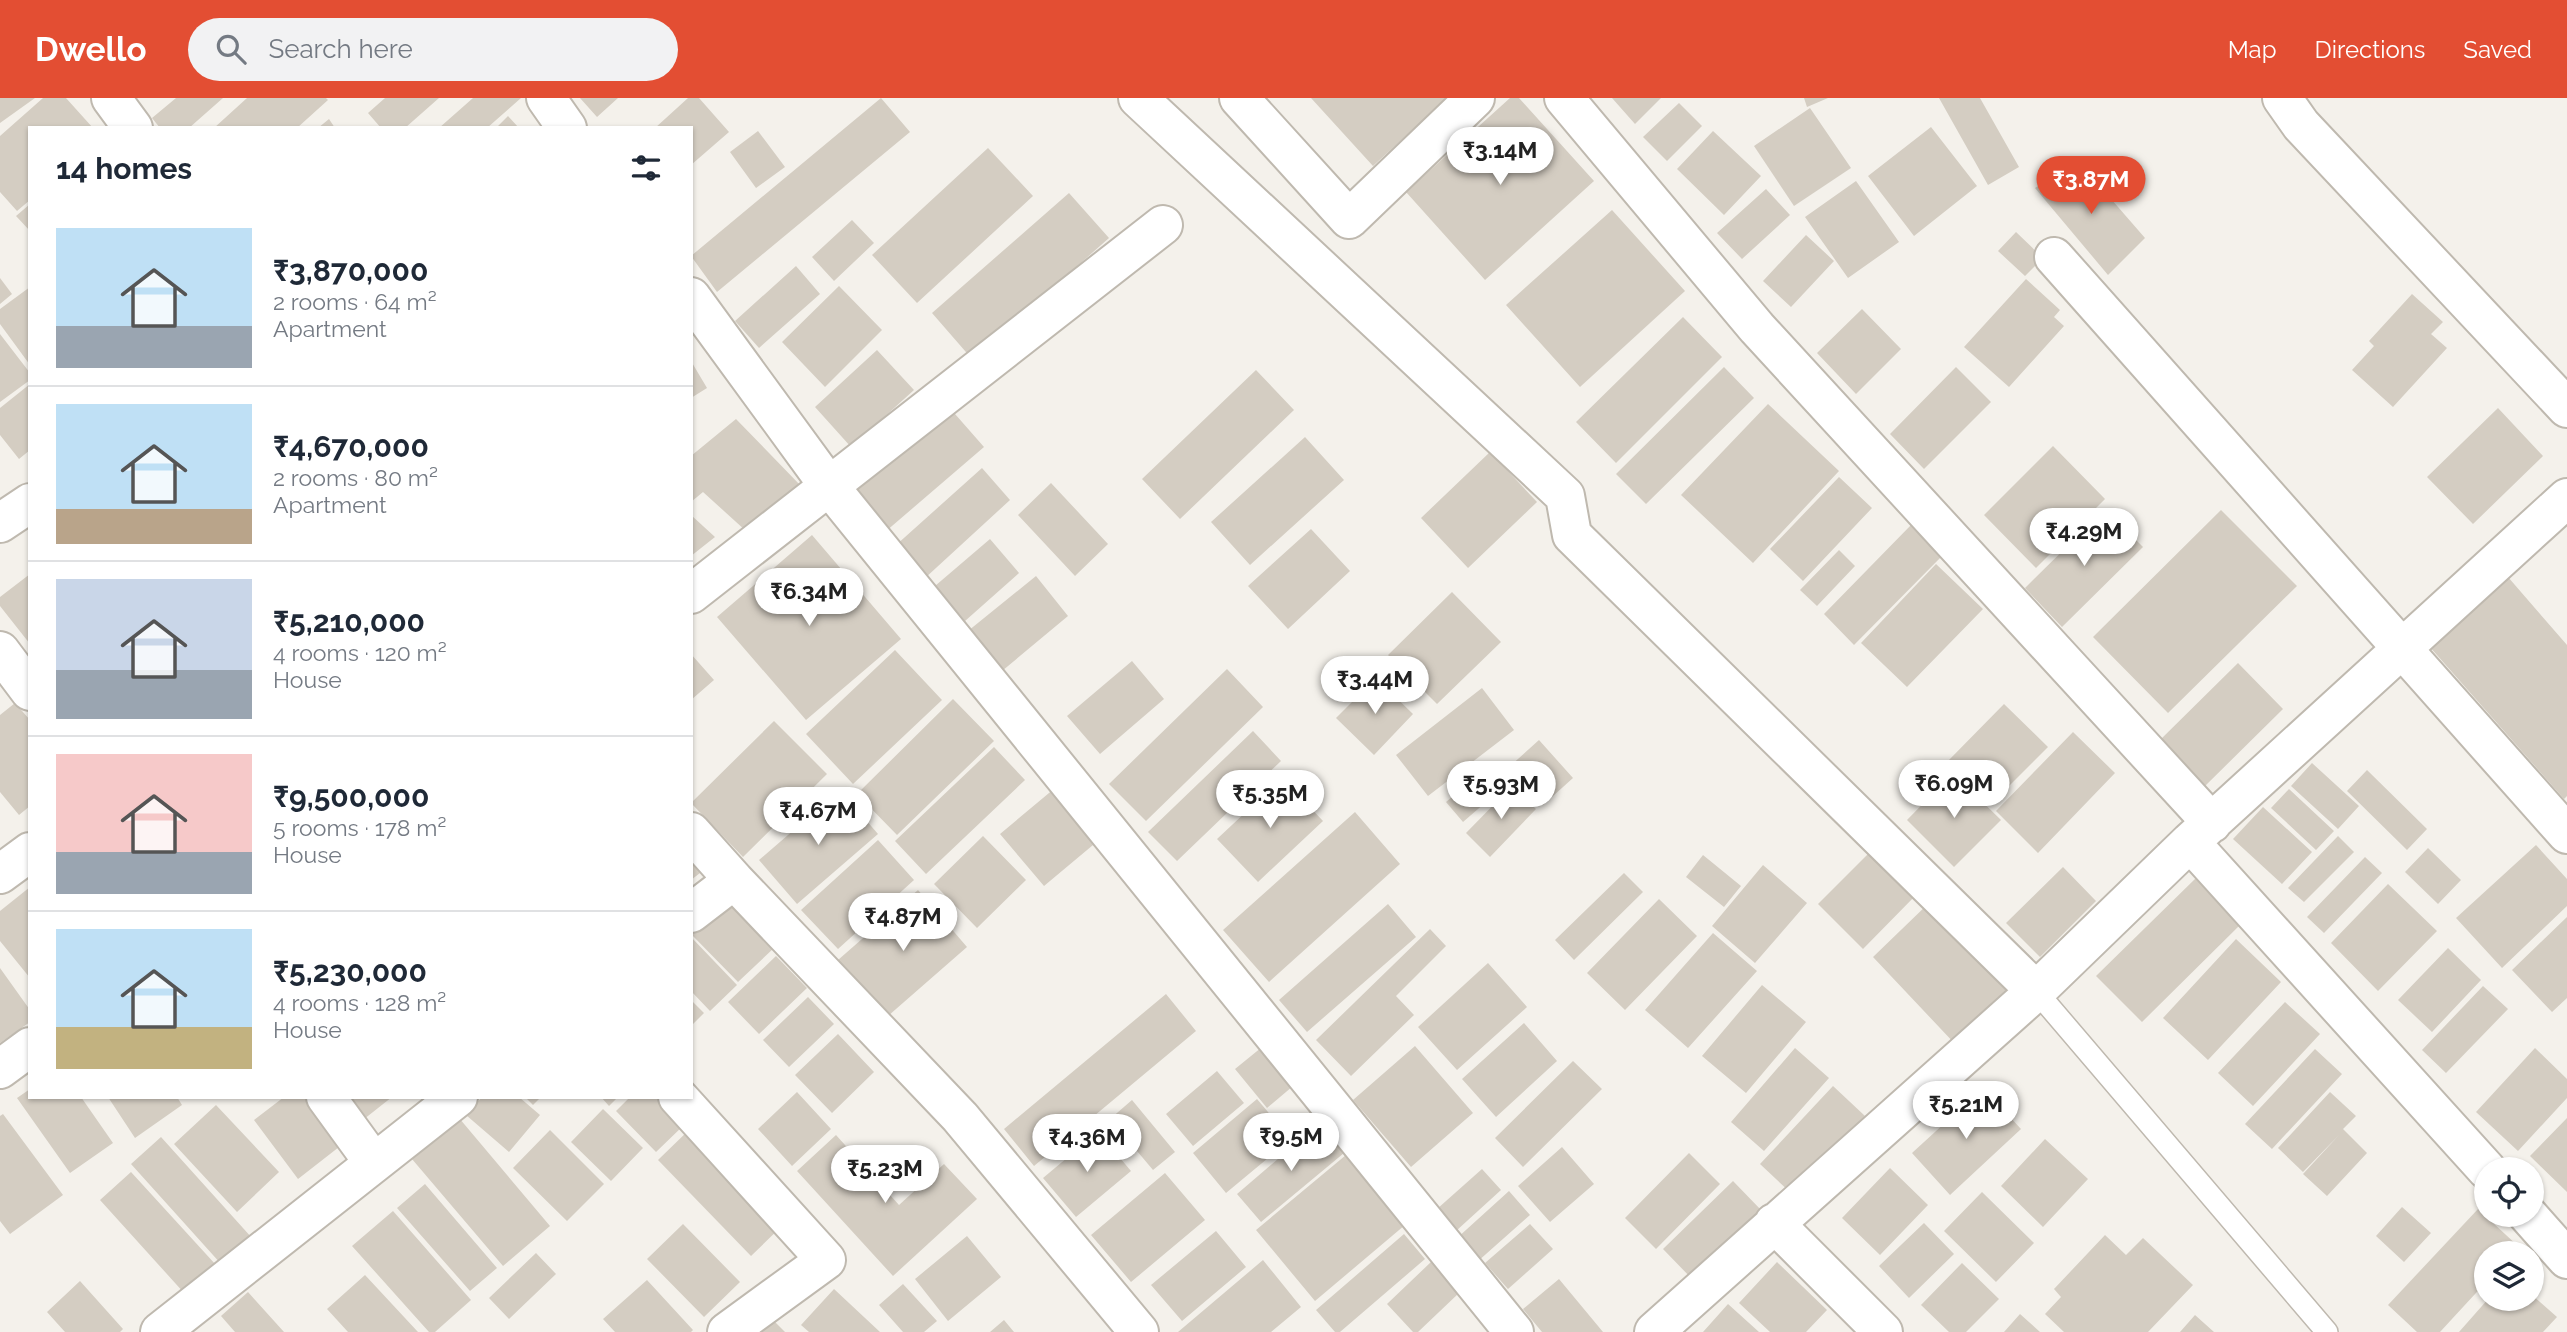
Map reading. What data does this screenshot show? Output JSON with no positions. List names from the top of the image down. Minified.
{"page":{"header":"Dwello","search":"Search here","nav":["Map","Directions","Saved"],"heading":"14 homes","price":["₹3.14M","₹3.87M","₹4.29M","₹6.34M","₹3.44M","₹6.09M","₹5.93M","₹5.35M","₹4.67M","₹4.87M","₹5.21M","₹9.5M","₹4.36M","₹5.23M"],"list":[{"name":"₹3,870,000","note":"2 rooms · 64 m² · Apartment"},{"name":"₹4,670,000","note":"2 rooms · 80 m² · Apartment"},{"name":"₹5,210,000","note":"4 rooms · 120 m² · House"},{"name":"₹9,500,000","note":"5 rooms · 178 m² · House"},{"name":"₹5,230,000","note":"4 rooms · 128 m² · House"}]}}
